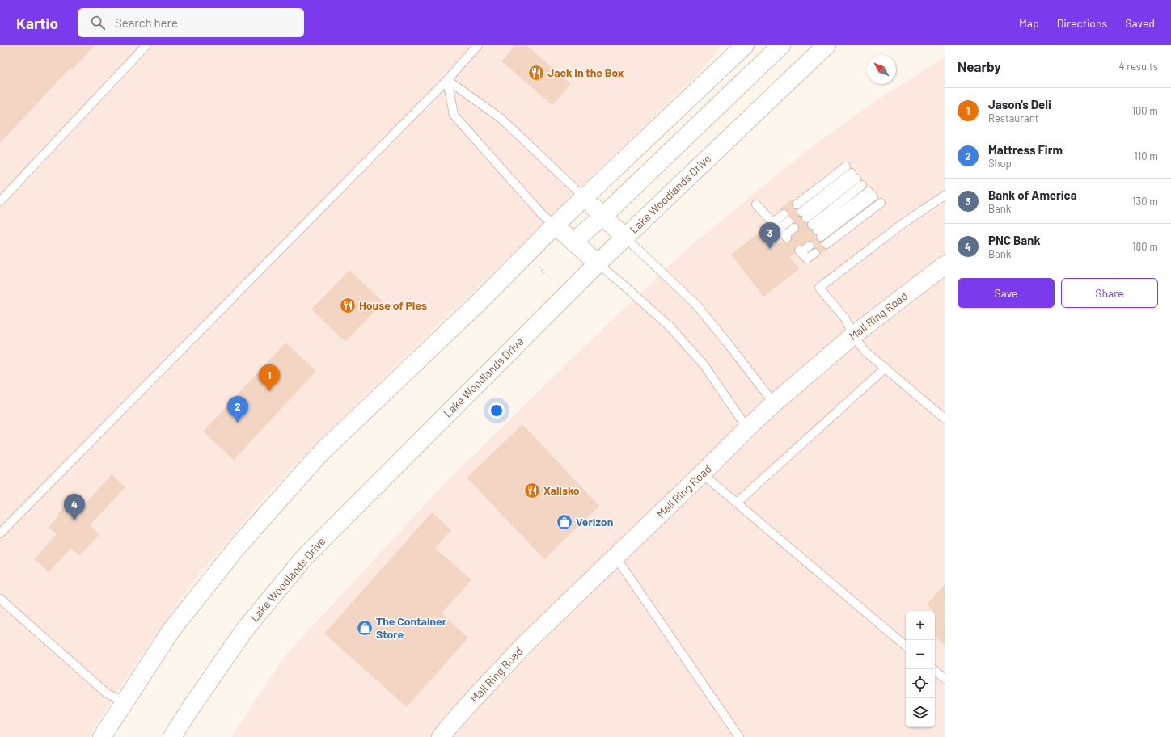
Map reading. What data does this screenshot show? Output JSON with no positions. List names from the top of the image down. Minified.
{"streets":{"main road":["Lake Woodlands Drive","Mall Ring Road"]},"places":{"restaurant":["Jack in the Box","House of Pies","Xalisko"],"shop":["Verizon","The Container Store"]},"north":"top left","page":{"header":"Kartio","search":"Search here","nav":["Map","Directions","Saved"],"heading":["Nearby","4 results"],"list":[{"mark":"1","name":"Jason's Deli","note":"Restaurant","value":"100 m"},{"mark":"2","name":"Mattress Firm","note":"Shop","value":"110 m"},{"mark":"3","name":"Bank of America","note":"Bank","value":"130 m"},{"mark":"4","name":"PNC Bank","note":"Bank","value":"180 m"}],"pins":["3","1","2","4"],"buttons":["Save","Share"],"map_buttons":["+","−"]}}
